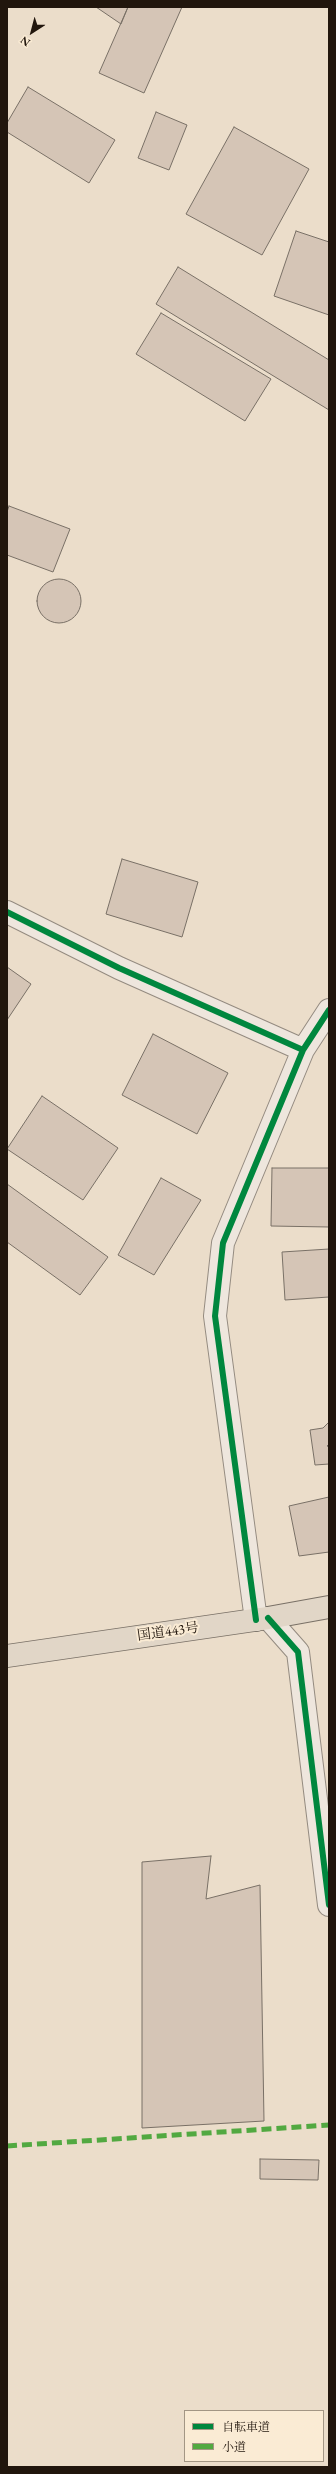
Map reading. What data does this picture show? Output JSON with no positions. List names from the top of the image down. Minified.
{"streets":{"highway":["国道443号"]},"legend":["自転車道","小道"],"north":"bottom left"}
